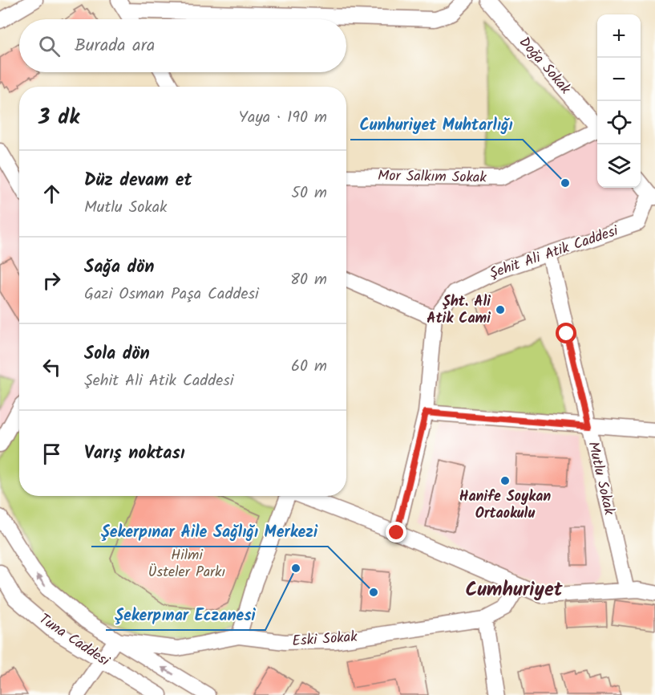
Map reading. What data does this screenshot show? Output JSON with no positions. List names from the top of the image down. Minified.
{"streets":{"street":["Doğa Sokak","Mor Salkım Sokak","Şehit Ali Atik Caddesi","Mutlu Sokak","Eski Sokak","Tuna Caddesi"]},"crossings":[["Şehit Ali Atik Caddesi","Mutlu Sokak"],["Eski Sokak","Tuna Caddesi"]],"districts":["Cumhuriyet"],"parks":["Hilmi Üsteler Parkı"],"places":["Cunhuriyet Muhtarlığı","Şht. Ali Atik Cami","Hanife Soykan Ortaokulu","Şekerpınar Eczanesi","Şekerpınar Aile Sağlığı Merkezi"],"page":{"map_buttons":["+","−"],"search":"Burada ara","heading":["3 dk","Yaya · 190 m"],"list":[["Düz devam et","Mutlu Sokak","50 m"],["Sağa dön","Gazi Osman Paşa Caddesi","80 m"],["Sola dön","Şehit Ali Atik Caddesi","60 m"],"Varış noktası"]}}
